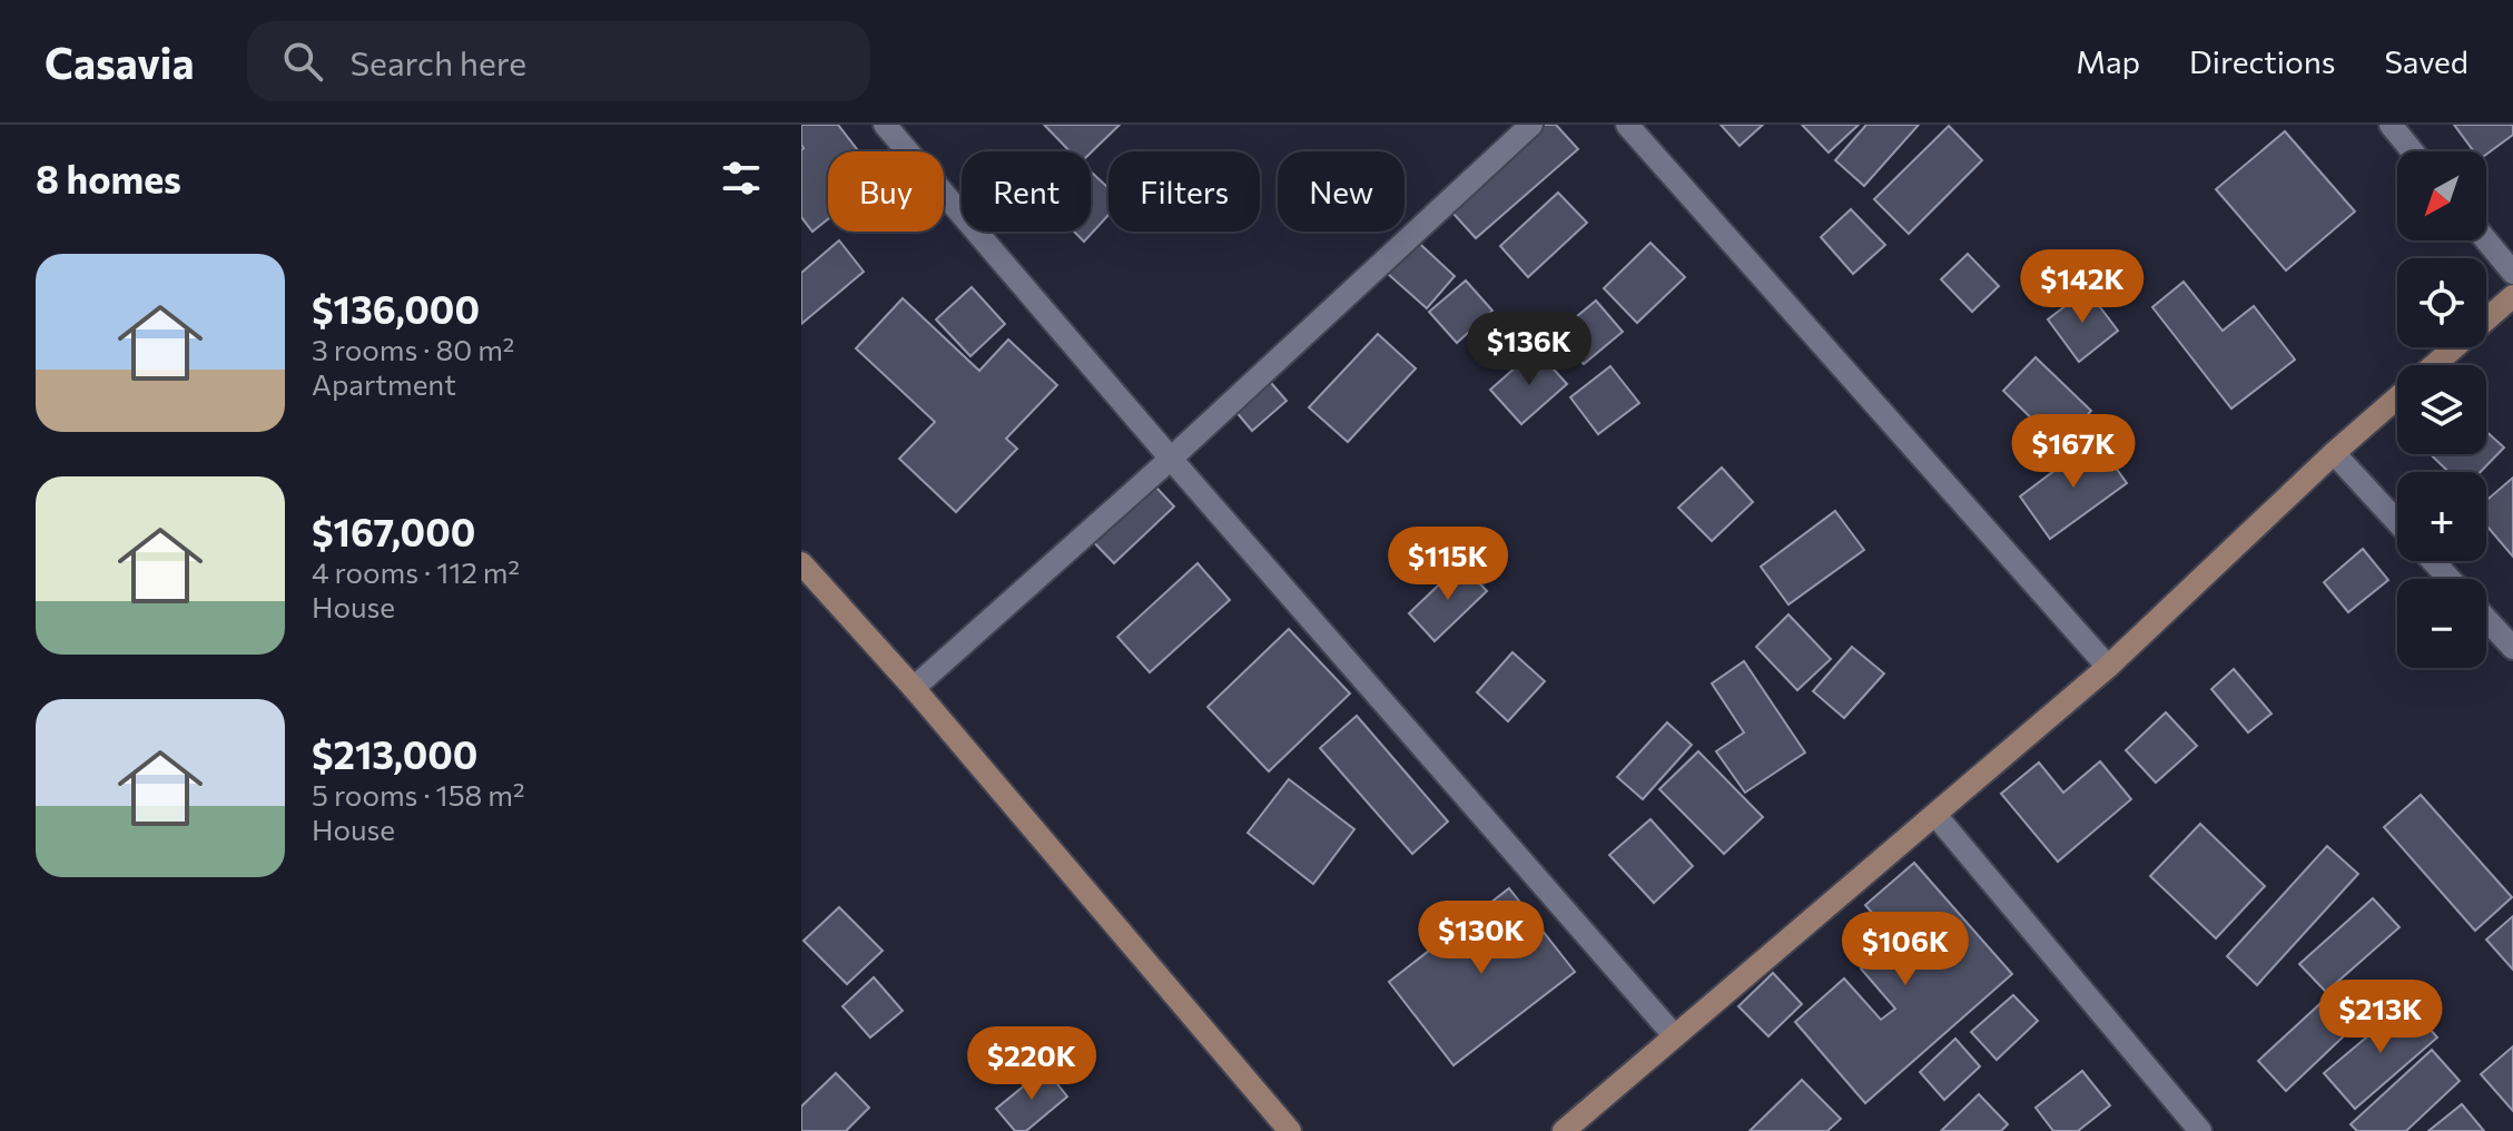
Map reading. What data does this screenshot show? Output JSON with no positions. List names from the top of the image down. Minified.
{"north":"bottom left","page":{"header":"Casavia","search":"Search here","nav":["Map","Directions","Saved"],"heading":"8 homes","map_buttons":["+","−"],"chip":["Buy","Rent","Filters","New"],"list":[{"name":"$136,000","note":"3 rooms · 80 m² · Apartment"},{"name":"$167,000","note":"4 rooms · 112 m² · House"},{"name":"$213,000","note":"5 rooms · 158 m² · House"}],"price":["$142K","$136K","$167K","$115K","$130K","$106K","$213K","$220K"]}}
